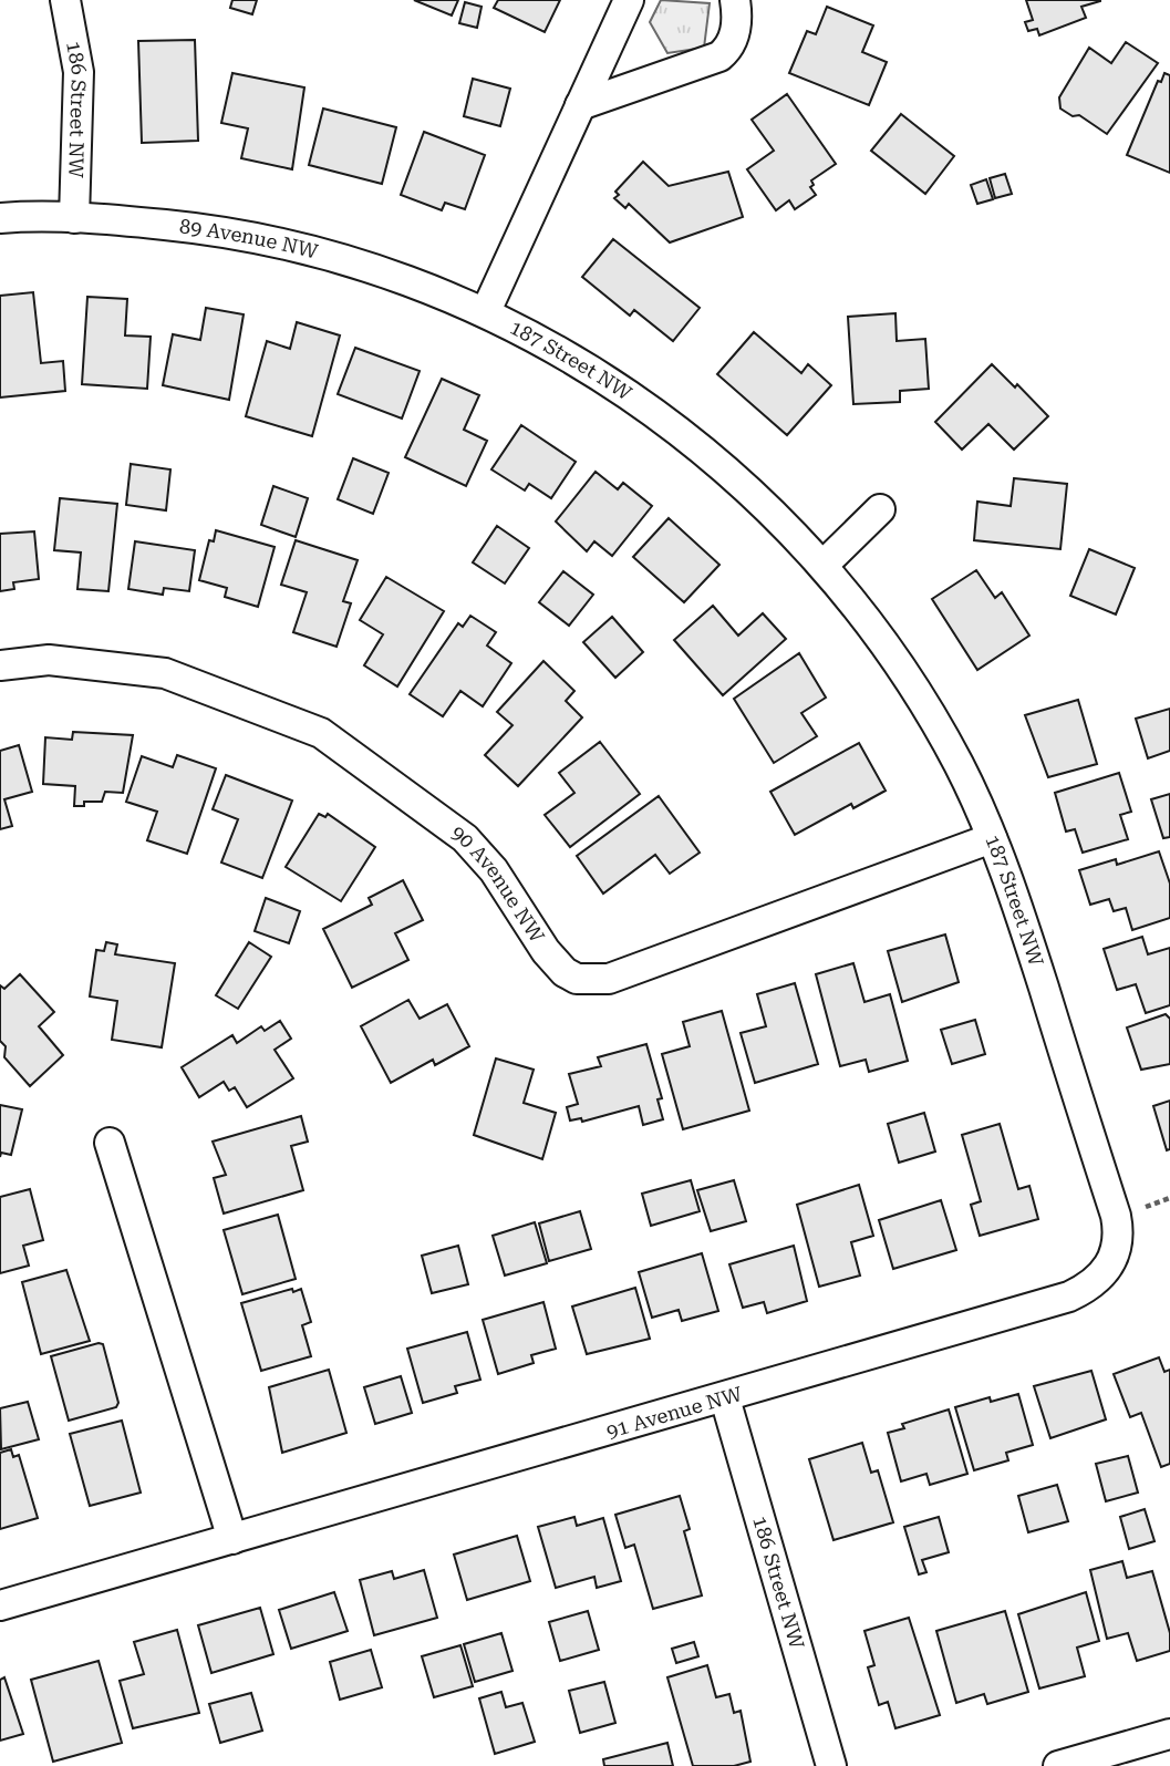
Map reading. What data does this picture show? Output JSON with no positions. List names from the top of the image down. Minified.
{"streets":{"street":["186 Street NW","89 Avenue NW","187 Street NW","90 Avenue NW","91 Avenue NW"]},"crossings":[["186 Street NW","89 Avenue NW"],["186 Street NW","91 Avenue NW"],["89 Avenue NW","187 Street NW"],["187 Street NW","90 Avenue NW"],["187 Street NW","91 Avenue NW"]]}
